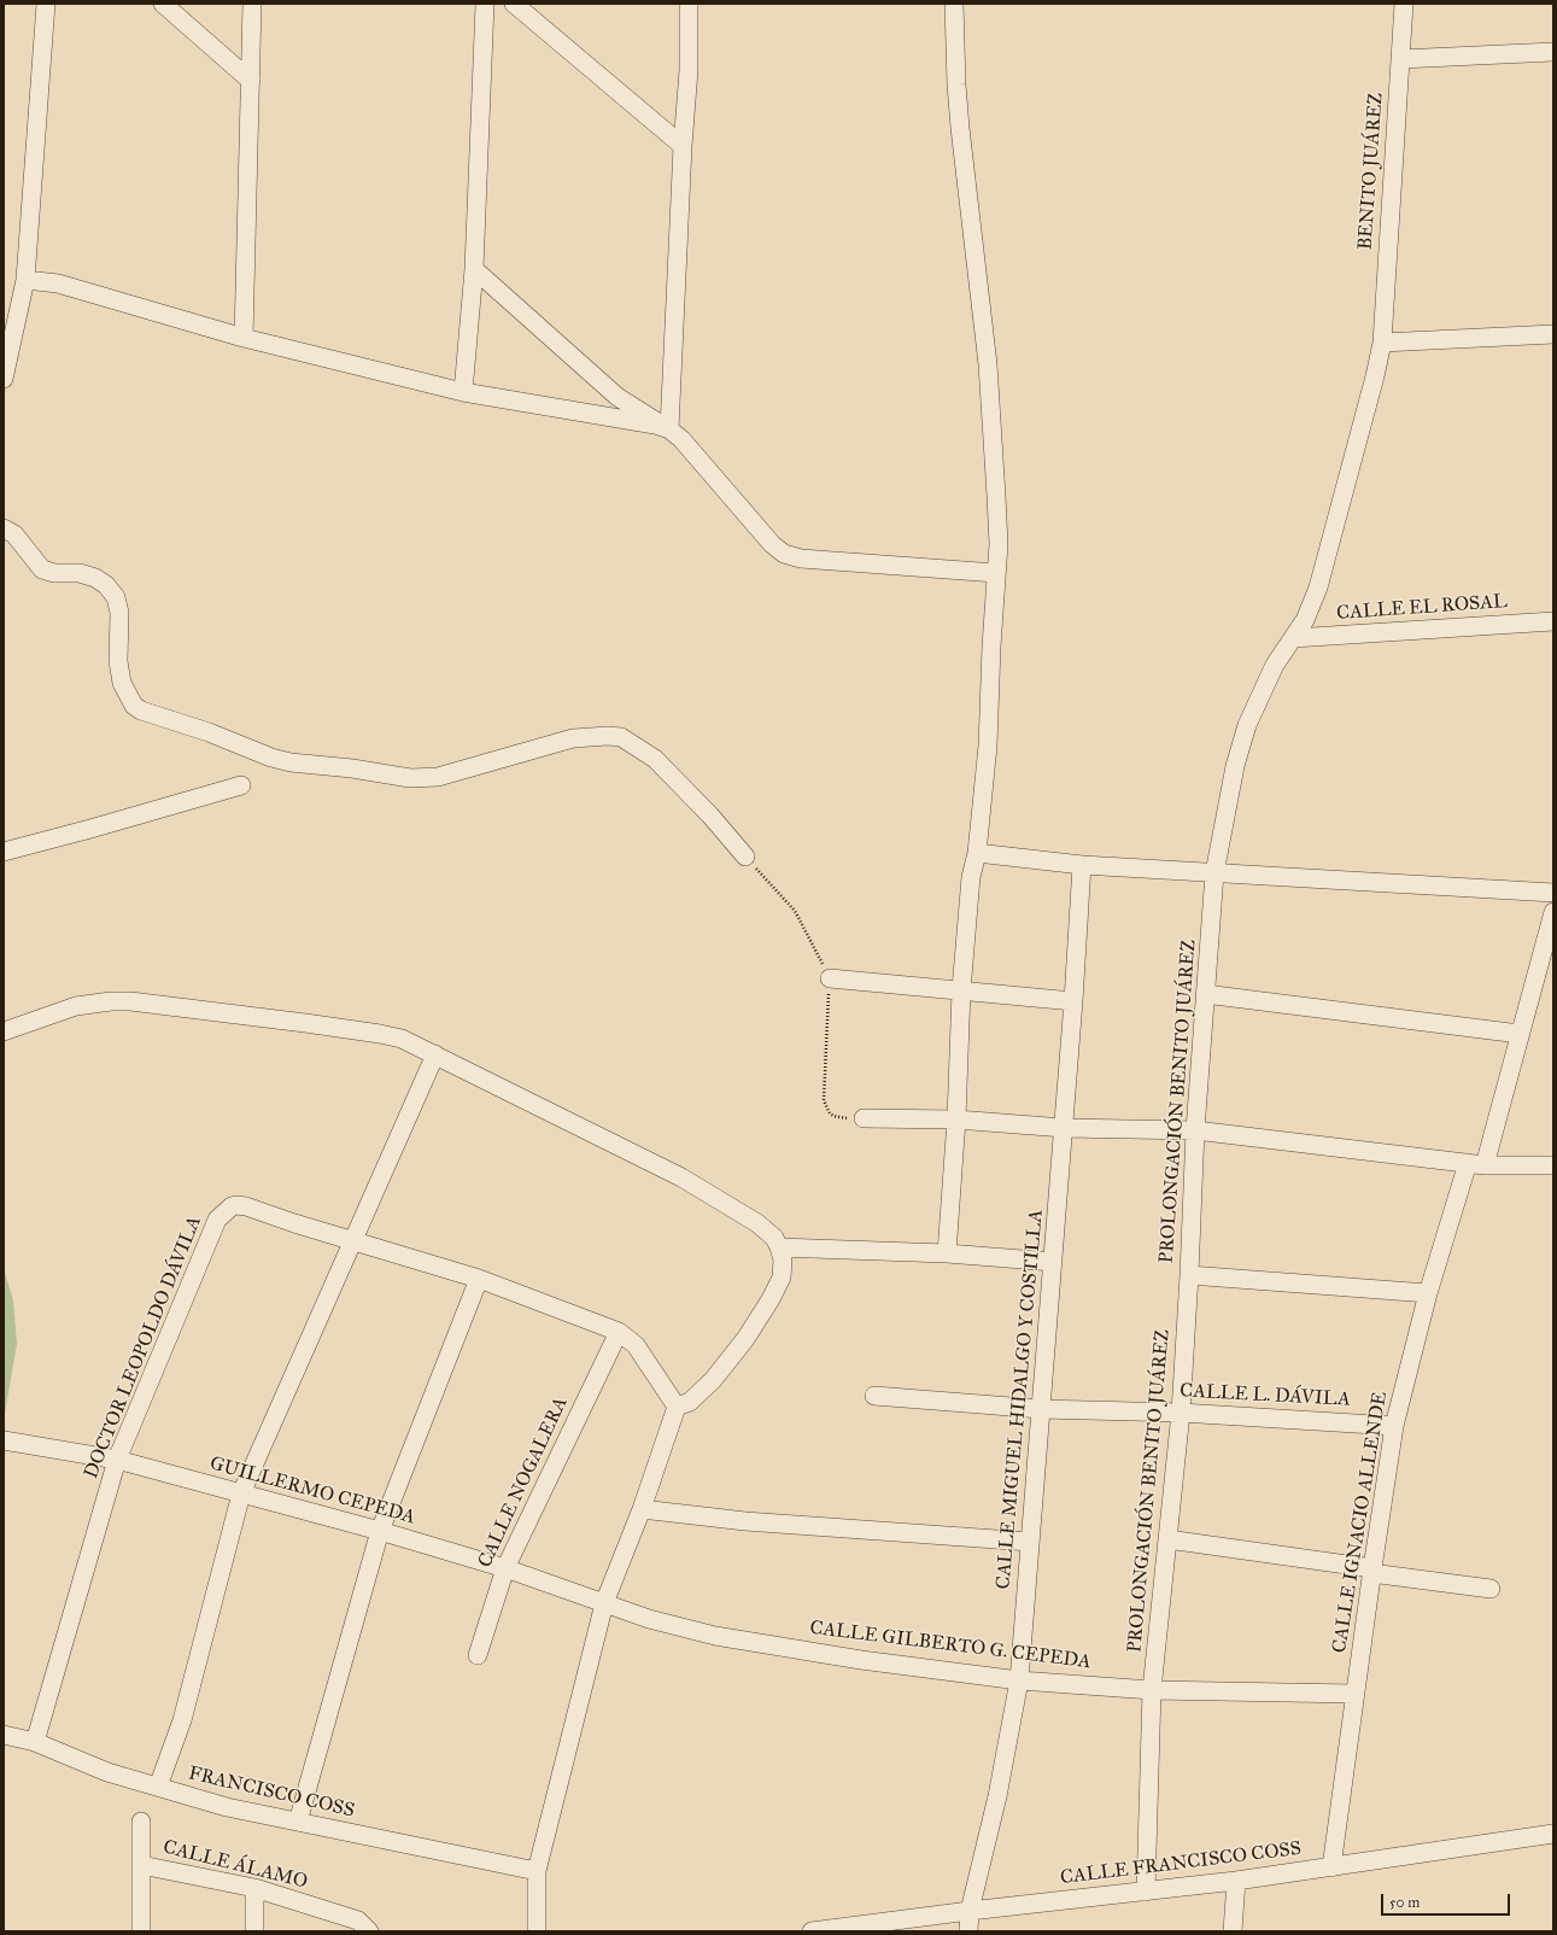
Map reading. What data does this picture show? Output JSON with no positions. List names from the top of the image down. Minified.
{"streets":{"street":["BENITO JUÁREZ","CALLE EL ROSAL","PROLONGACIÓN BENITO JUÁREZ","DOCTOR LEOPOLDO DÁVILA","CALLE L. DÁVILA","CALLE MIGUEL HIDALGO Y COSTILLA","CALLE NOGALERA","GUILLERMO CEPEDA","CALLE IGNACIO ALLENDE","CALLE GILBERTO G. CEPEDA","FRANCISCO COSS","CALLE FRANCISCO COSS","CALLE ÁLAMO"]},"crossings":[["BENITO JUÁREZ","PROLONGACIÓN BENITO JUÁREZ"],["CALLE EL ROSAL","PROLONGACIÓN BENITO JUÁREZ"],["PROLONGACIÓN BENITO JUÁREZ","CALLE L. DÁVILA"],["PROLONGACIÓN BENITO JUÁREZ","CALLE GILBERTO G. CEPEDA"],["PROLONGACIÓN BENITO JUÁREZ","CALLE FRANCISCO COSS"],["DOCTOR LEOPOLDO DÁVILA","CALLE NOGALERA"],["DOCTOR LEOPOLDO DÁVILA","GUILLERMO CEPEDA"],["DOCTOR LEOPOLDO DÁVILA","FRANCISCO COSS"],["CALLE L. DÁVILA","CALLE MIGUEL HIDALGO Y COSTILLA"],["CALLE L. DÁVILA","CALLE IGNACIO ALLENDE"],["CALLE MIGUEL HIDALGO Y COSTILLA","CALLE GILBERTO G. CEPEDA"],["CALLE MIGUEL HIDALGO Y COSTILLA","CALLE FRANCISCO COSS"],["CALLE NOGALERA","GUILLERMO CEPEDA"],["GUILLERMO CEPEDA","CALLE GILBERTO G. CEPEDA"],["CALLE IGNACIO ALLENDE","CALLE GILBERTO G. CEPEDA"],["CALLE IGNACIO ALLENDE","CALLE FRANCISCO COSS"]],"scale_bar":"50 m"}
